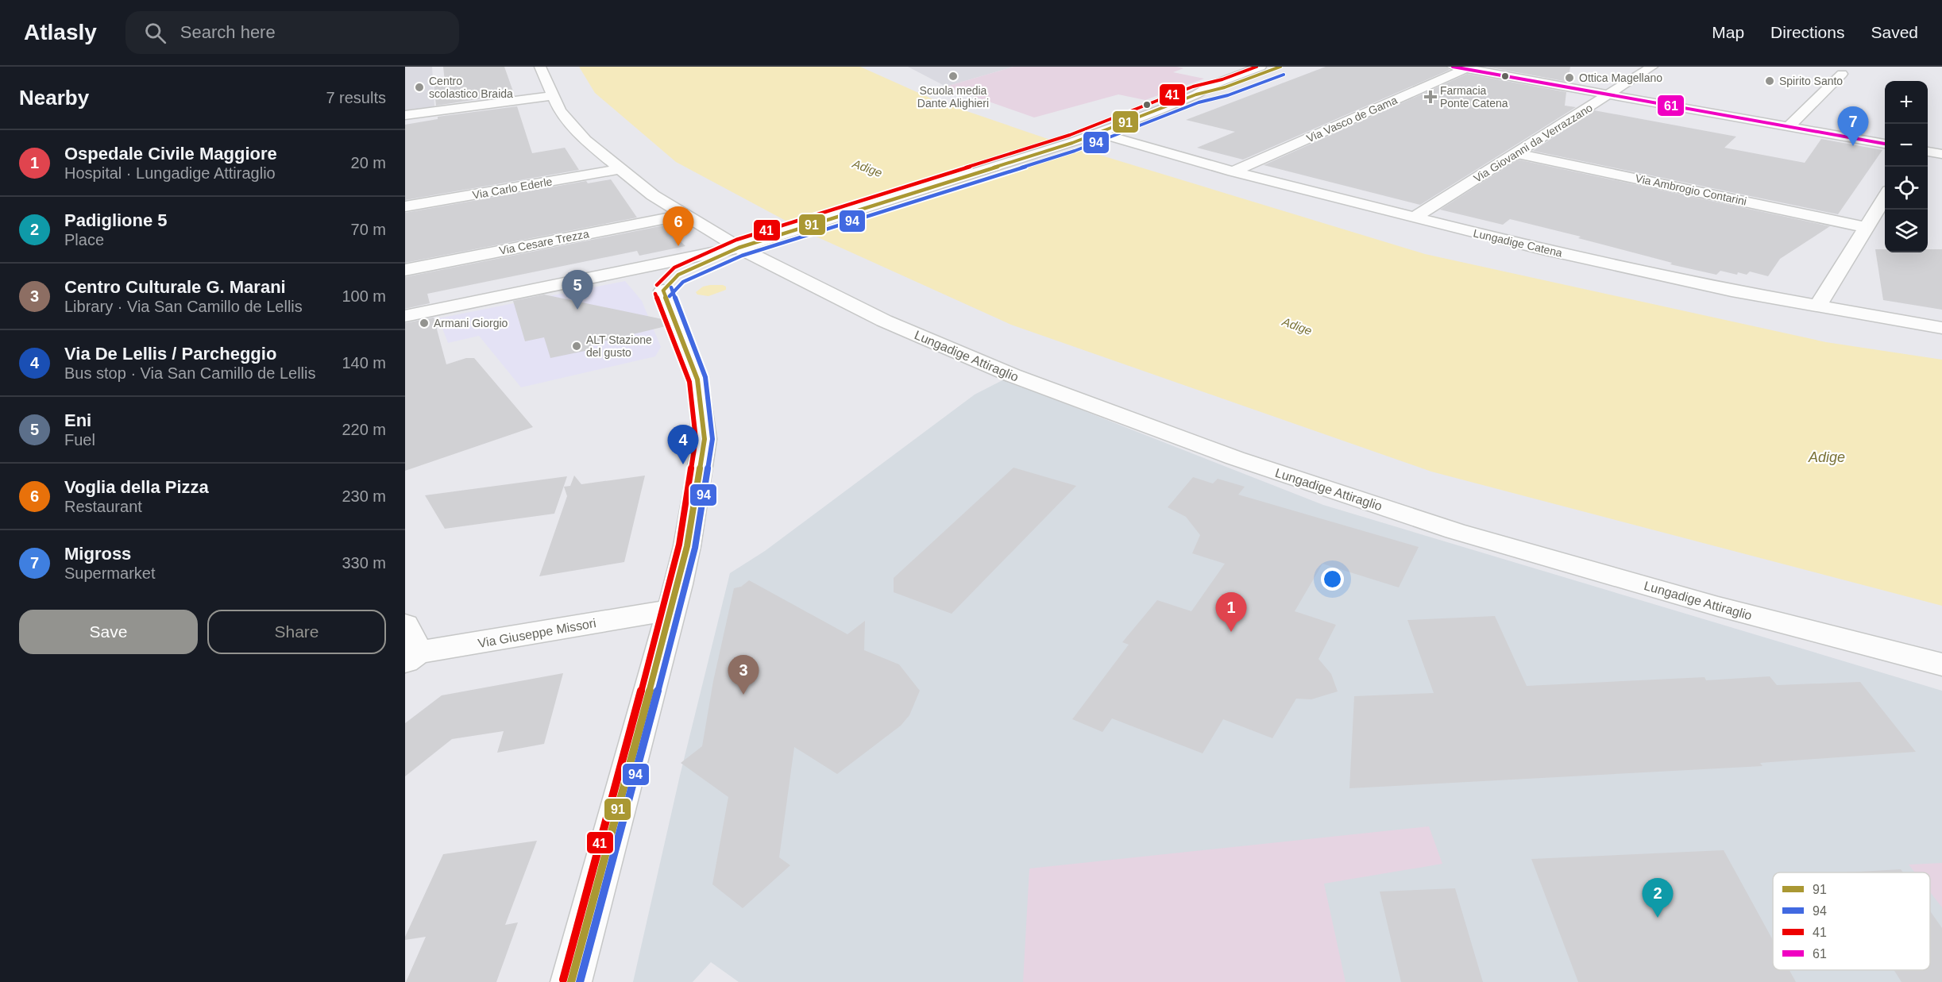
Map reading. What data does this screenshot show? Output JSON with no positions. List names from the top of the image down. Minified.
{"streets":{"street":["Via Vasco de Gama","Via Giovanni da Verrazzano","Via Carlo Ederle","Via Ambrogio Contarini","Via Cesare Trezza","Lungadige Catena","Lungadige Attiraglio","Via Giuseppe Missori"]},"crossings":[["Via Vasco de Gama","Lungadige Catena"],["Via Giovanni da Verrazzano","Via Ambrogio Contarini"],["Via Giovanni da Verrazzano","Lungadige Catena"],["Via Carlo Ederle","Lungadige Attiraglio"],["Via Cesare Trezza","Lungadige Attiraglio"]],"water":["Adige"],"places":{"other":["Scuola media Dante Alighieri","Ottica Magellano","Spirito Santo","Centro scolastico Braida","Armani Giorgio","ALT Stazione del gusto"],"health":["Farmacia Ponte Catena"]},"lines":["transit line 91","transit line 41","transit line 61","transit line 94"],"legend":["91","94","41","61"],"page":{"header":"Atlasly","search":"Search here","nav":["Map","Directions","Saved"],"heading":["Nearby","7 results"],"map_buttons":["+","−"],"pins":["7","6","5","4","1","3","2"],"list":[{"mark":"1","name":"Ospedale Civile Maggiore","note":"Hospital · Lungadige Attiraglio","value":"20 m"},{"mark":"2","name":"Padiglione 5","note":"Place","value":"70 m"},{"mark":"3","name":"Centro Culturale G. Marani","note":"Library · Via San Camillo de Lellis","value":"100 m"},{"mark":"4","name":"Via De Lellis / Parcheggio","note":"Bus stop · Via San Camillo de Lellis","value":"140 m"},{"mark":"5","name":"Eni","note":"Fuel","value":"220 m"},{"mark":"6","name":"Voglia della Pizza","note":"Restaurant","value":"230 m"},{"mark":"7","name":"Migross","note":"Supermarket","value":"330 m"}],"buttons":["Save","Share"]}}
